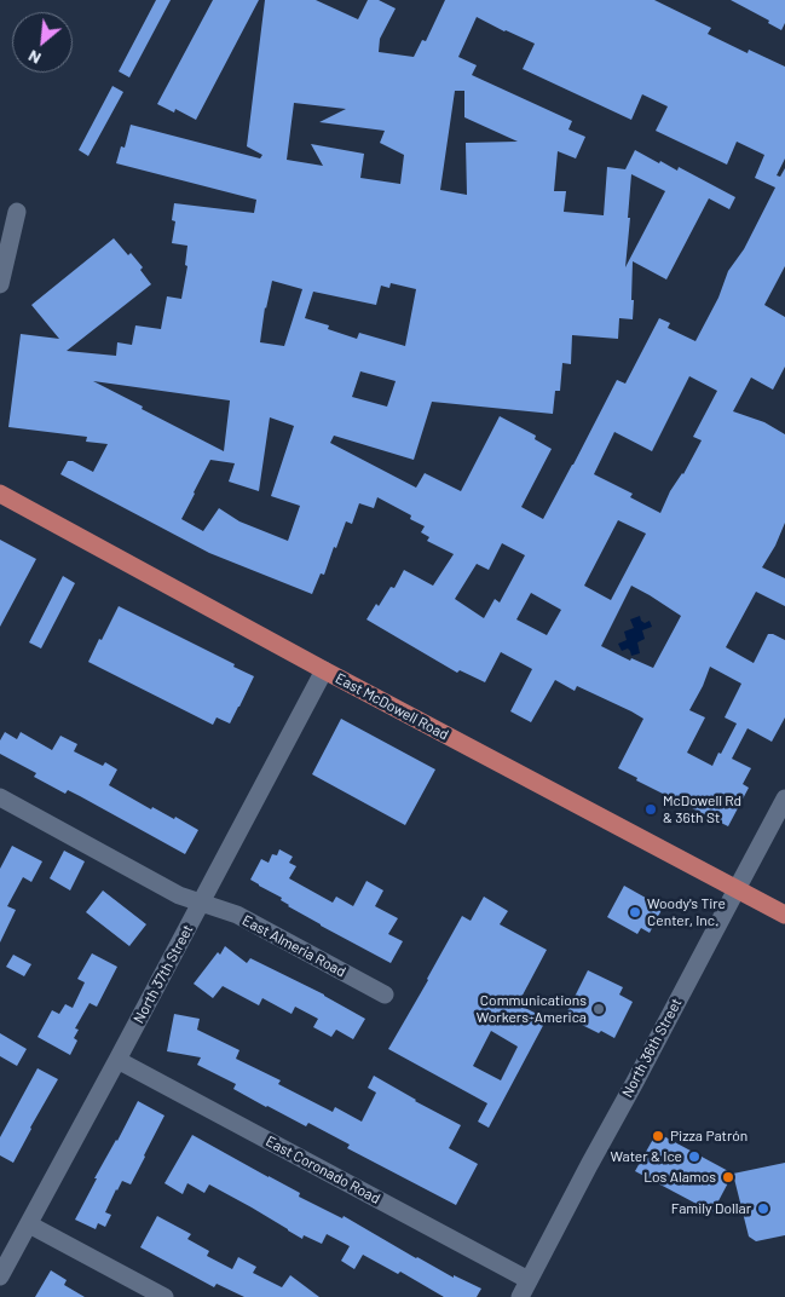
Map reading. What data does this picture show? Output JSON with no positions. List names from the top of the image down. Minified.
{"streets":{"main road":["East McDowell Road"],"street":["East Almeria Road","North 37th Street","North 36th Street","East Coronado Road"]},"crossings":[["East McDowell Road","North 37th Street"],["East McDowell Road","North 36th Street"],["East Almeria Road","North 37th Street"],["North 37th Street","East Coronado Road"],["North 36th Street","East Coronado Road"]],"places":["McDowell Rd & 36th St","Woody's Tire Center, Inc.","Communications Workers-America","Pizza Patrón","Water & Ice","Los Alamos","Family Dollar"],"north":"bottom left"}
